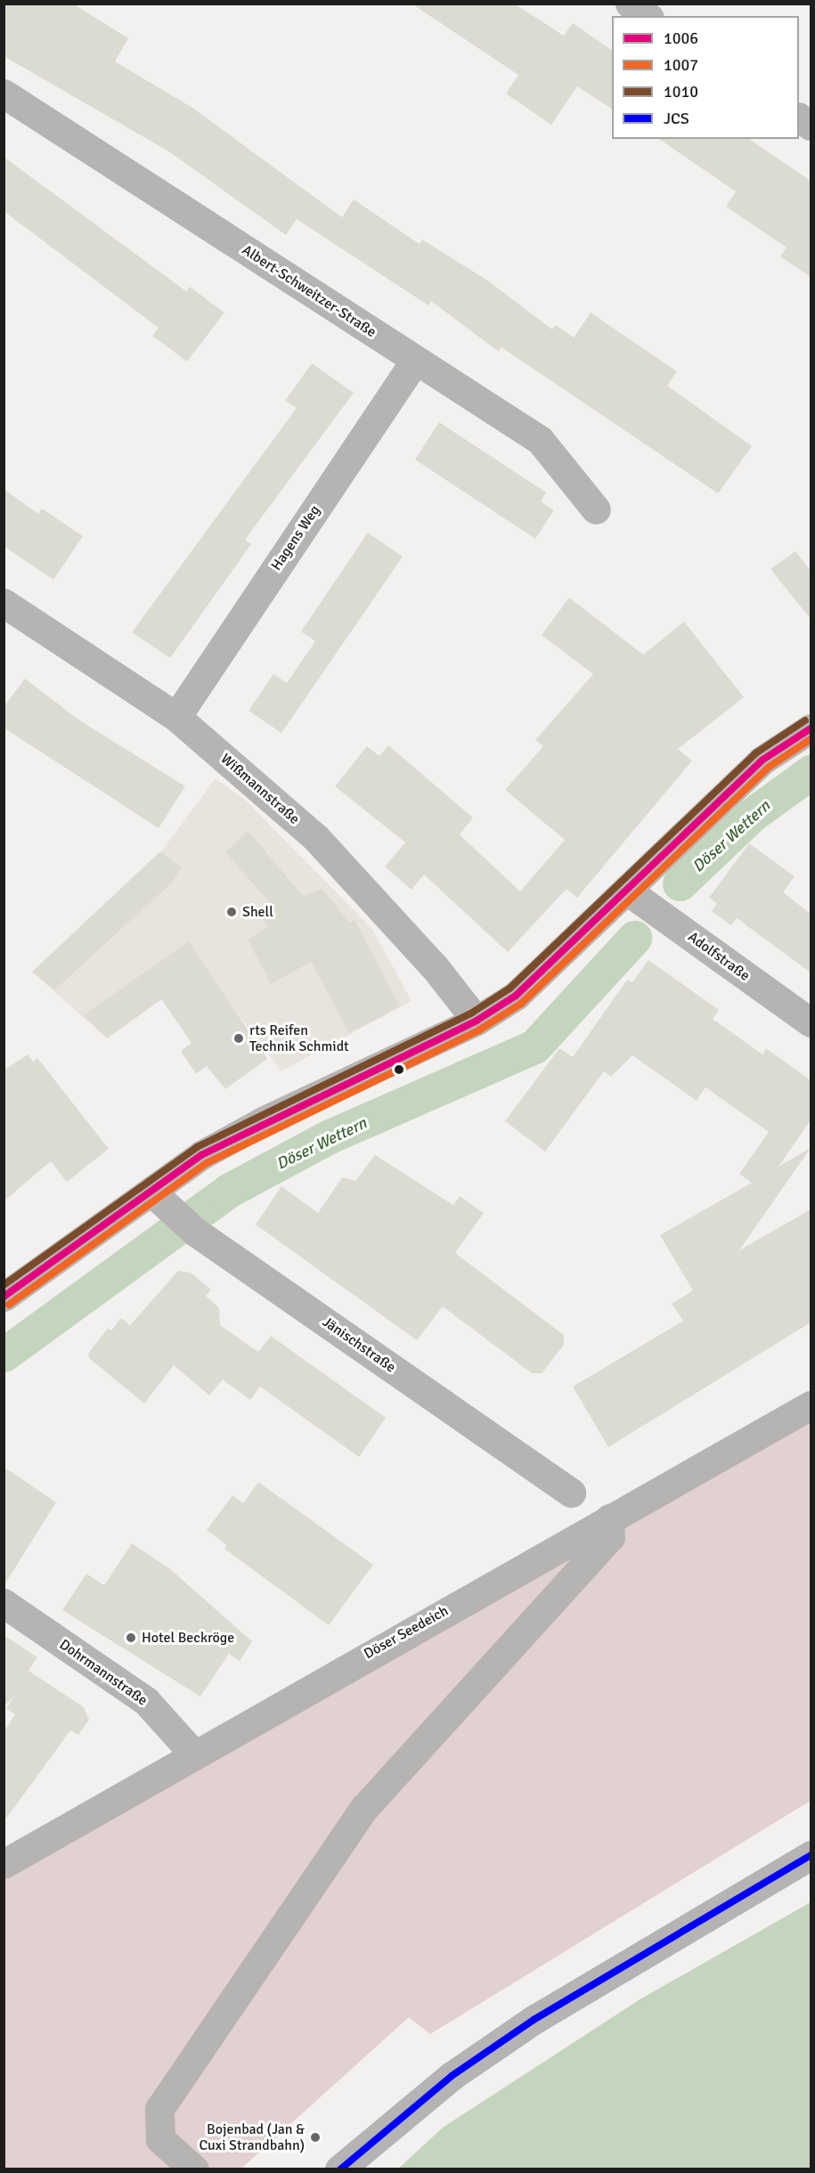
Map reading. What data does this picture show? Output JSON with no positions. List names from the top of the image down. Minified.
{"streets":{"street":["Albert-Schweitzer-Straße","Hagens Weg","Wißmannstraße","Adolfstraße","Jänischstraße","Döser Seedeich","Dohrmannstraße"]},"crossings":[["Albert-Schweitzer-Straße","Hagens Weg"],["Hagens Weg","Wißmannstraße"],["Döser Seedeich","Dohrmannstraße"]],"water":["Döser Wettern"],"places":["Shell","rts Reifen Technik Schmidt","Hotel Beckröge","Bojenbad (Jan & Cuxi Strandbahn)"],"lines":["transit line 1010","transit line 1006","transit line 1007","transit line JCS"],"legend":["1006","1007","1010","JCS"]}
